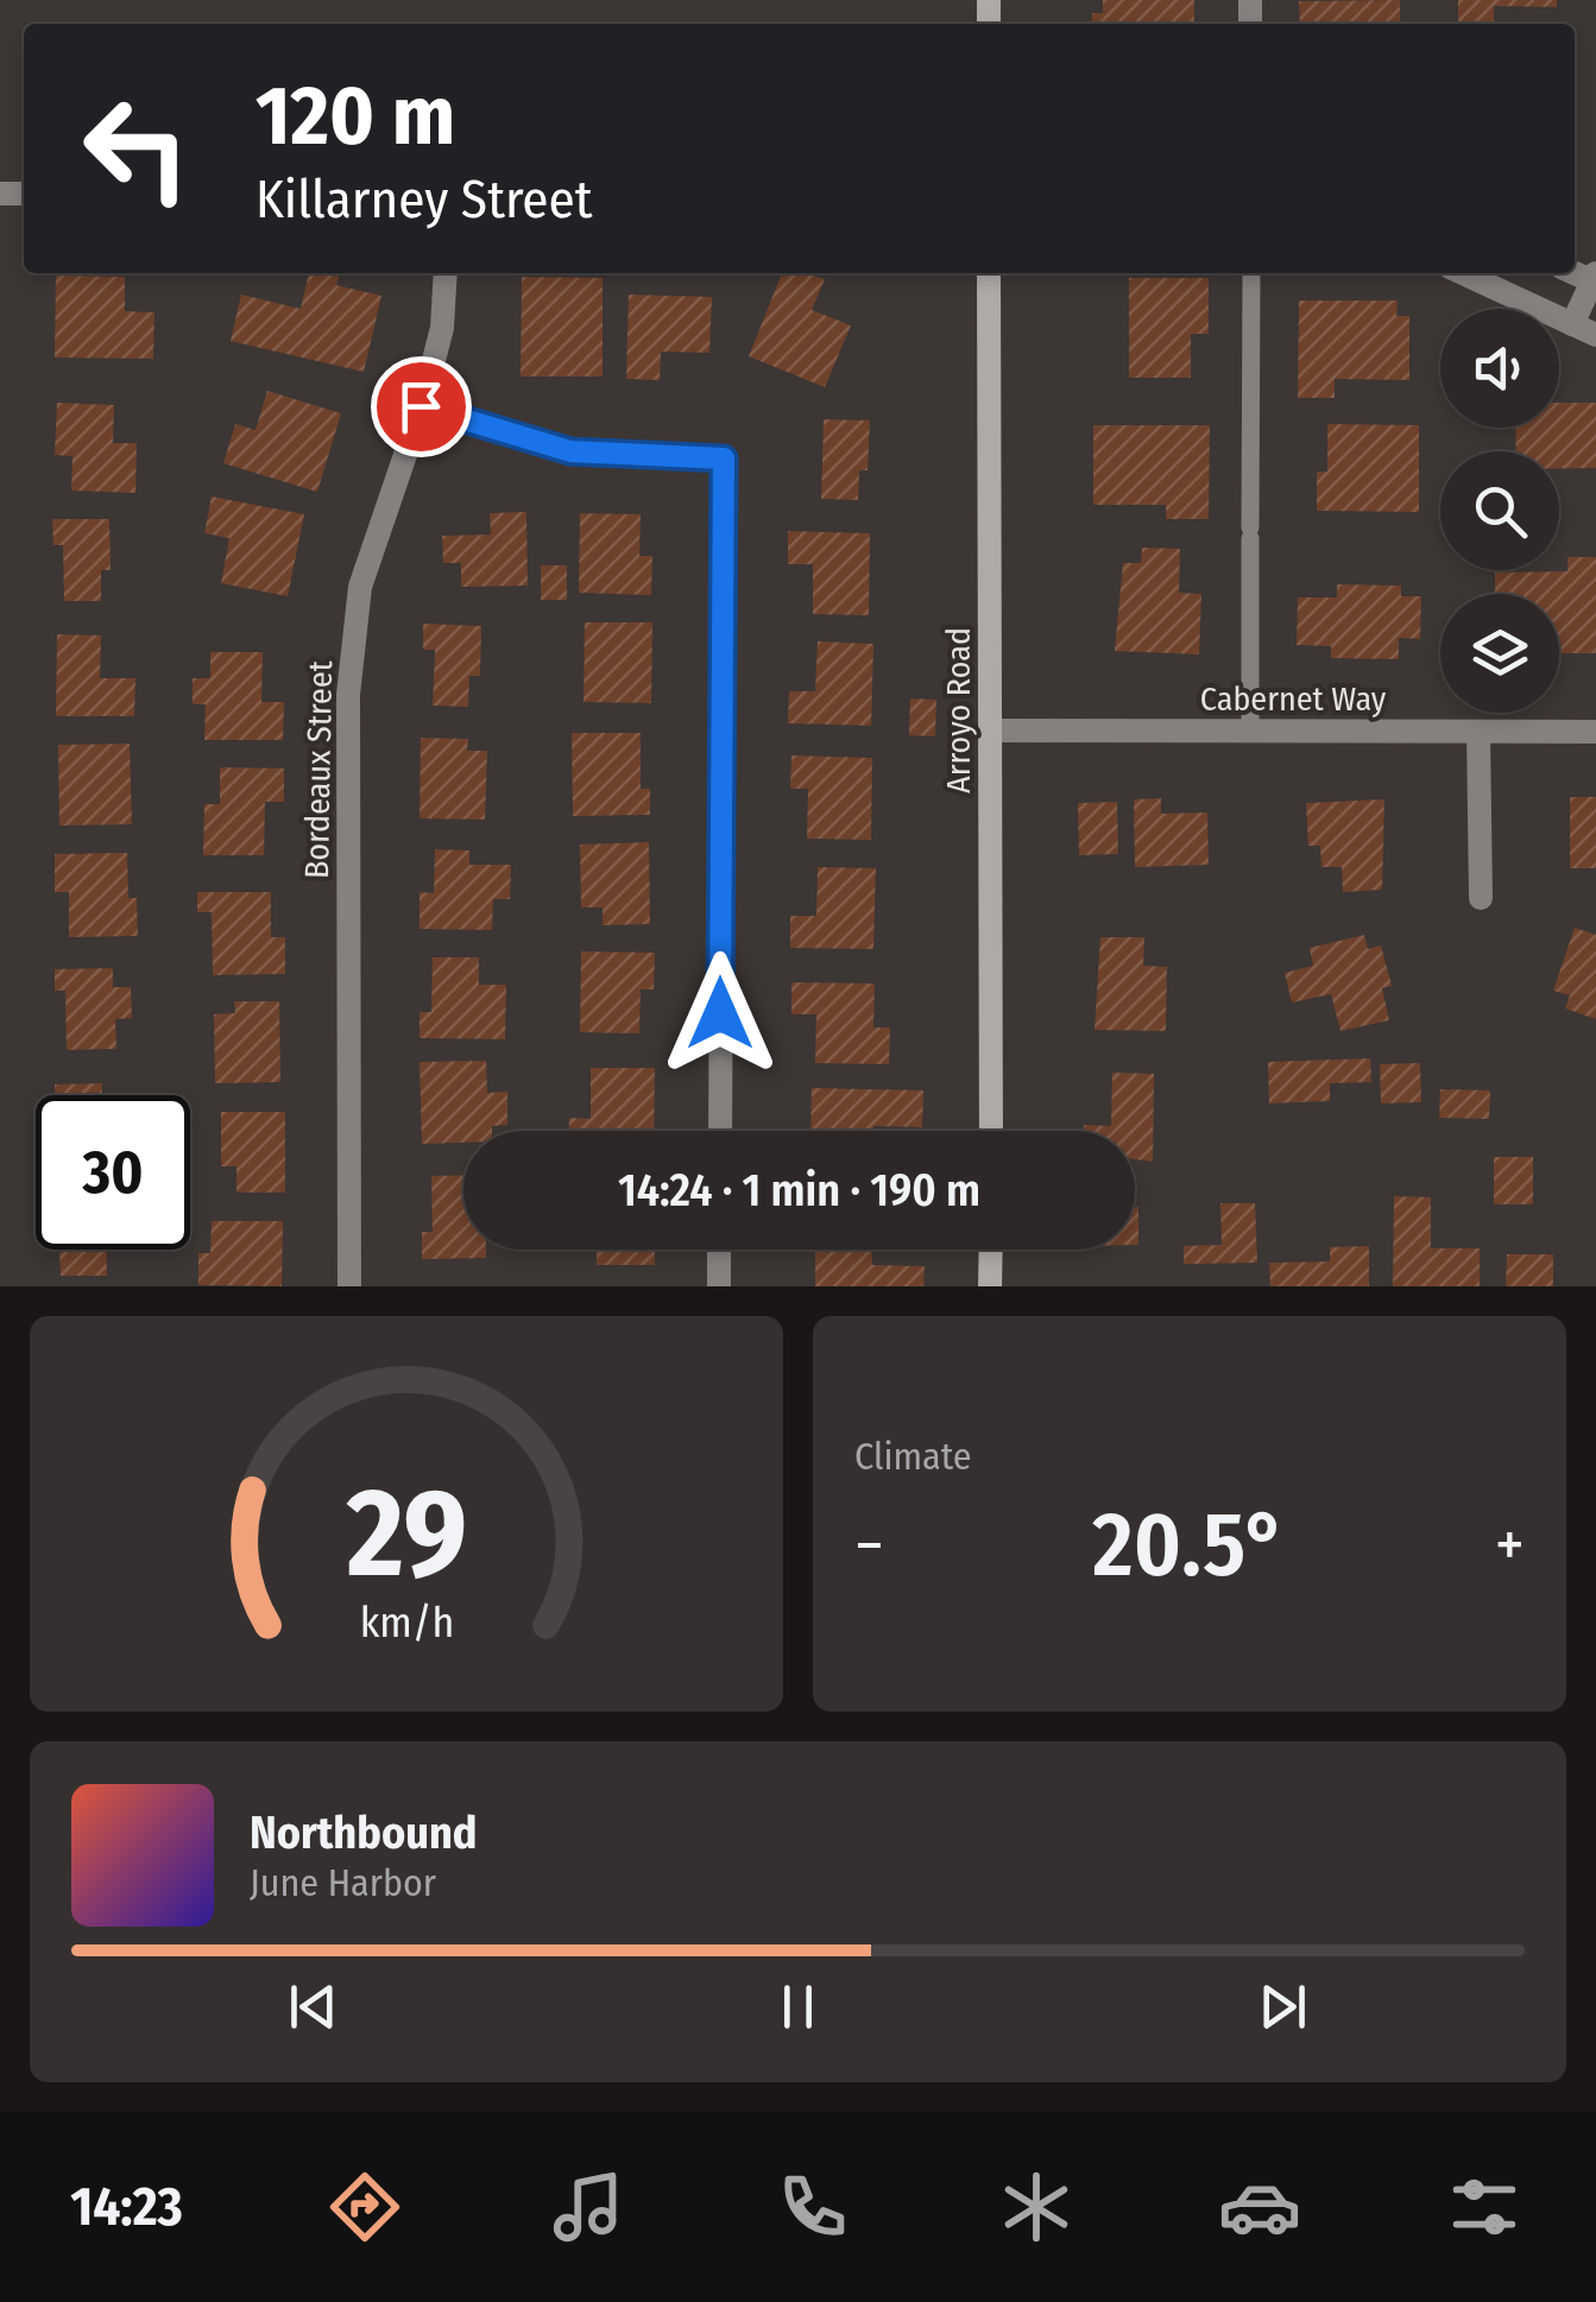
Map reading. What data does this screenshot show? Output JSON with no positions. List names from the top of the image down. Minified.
{"streets":{"street":["Cabernet Way","Arroyo Road","Bordeaux Street"]},"crossings":[["Cabernet Way","Arroyo Road"]],"page":{"turn":["120 m","Killarney Street"],"limit":"30","trip":"14:24 · 1 min · 190 m","tile":"Climate","heat":["−","20.5°","+"],"song":["Northbound","June Harbor"],"tabs":"14:23","gauge":["29","km/h"]}}
